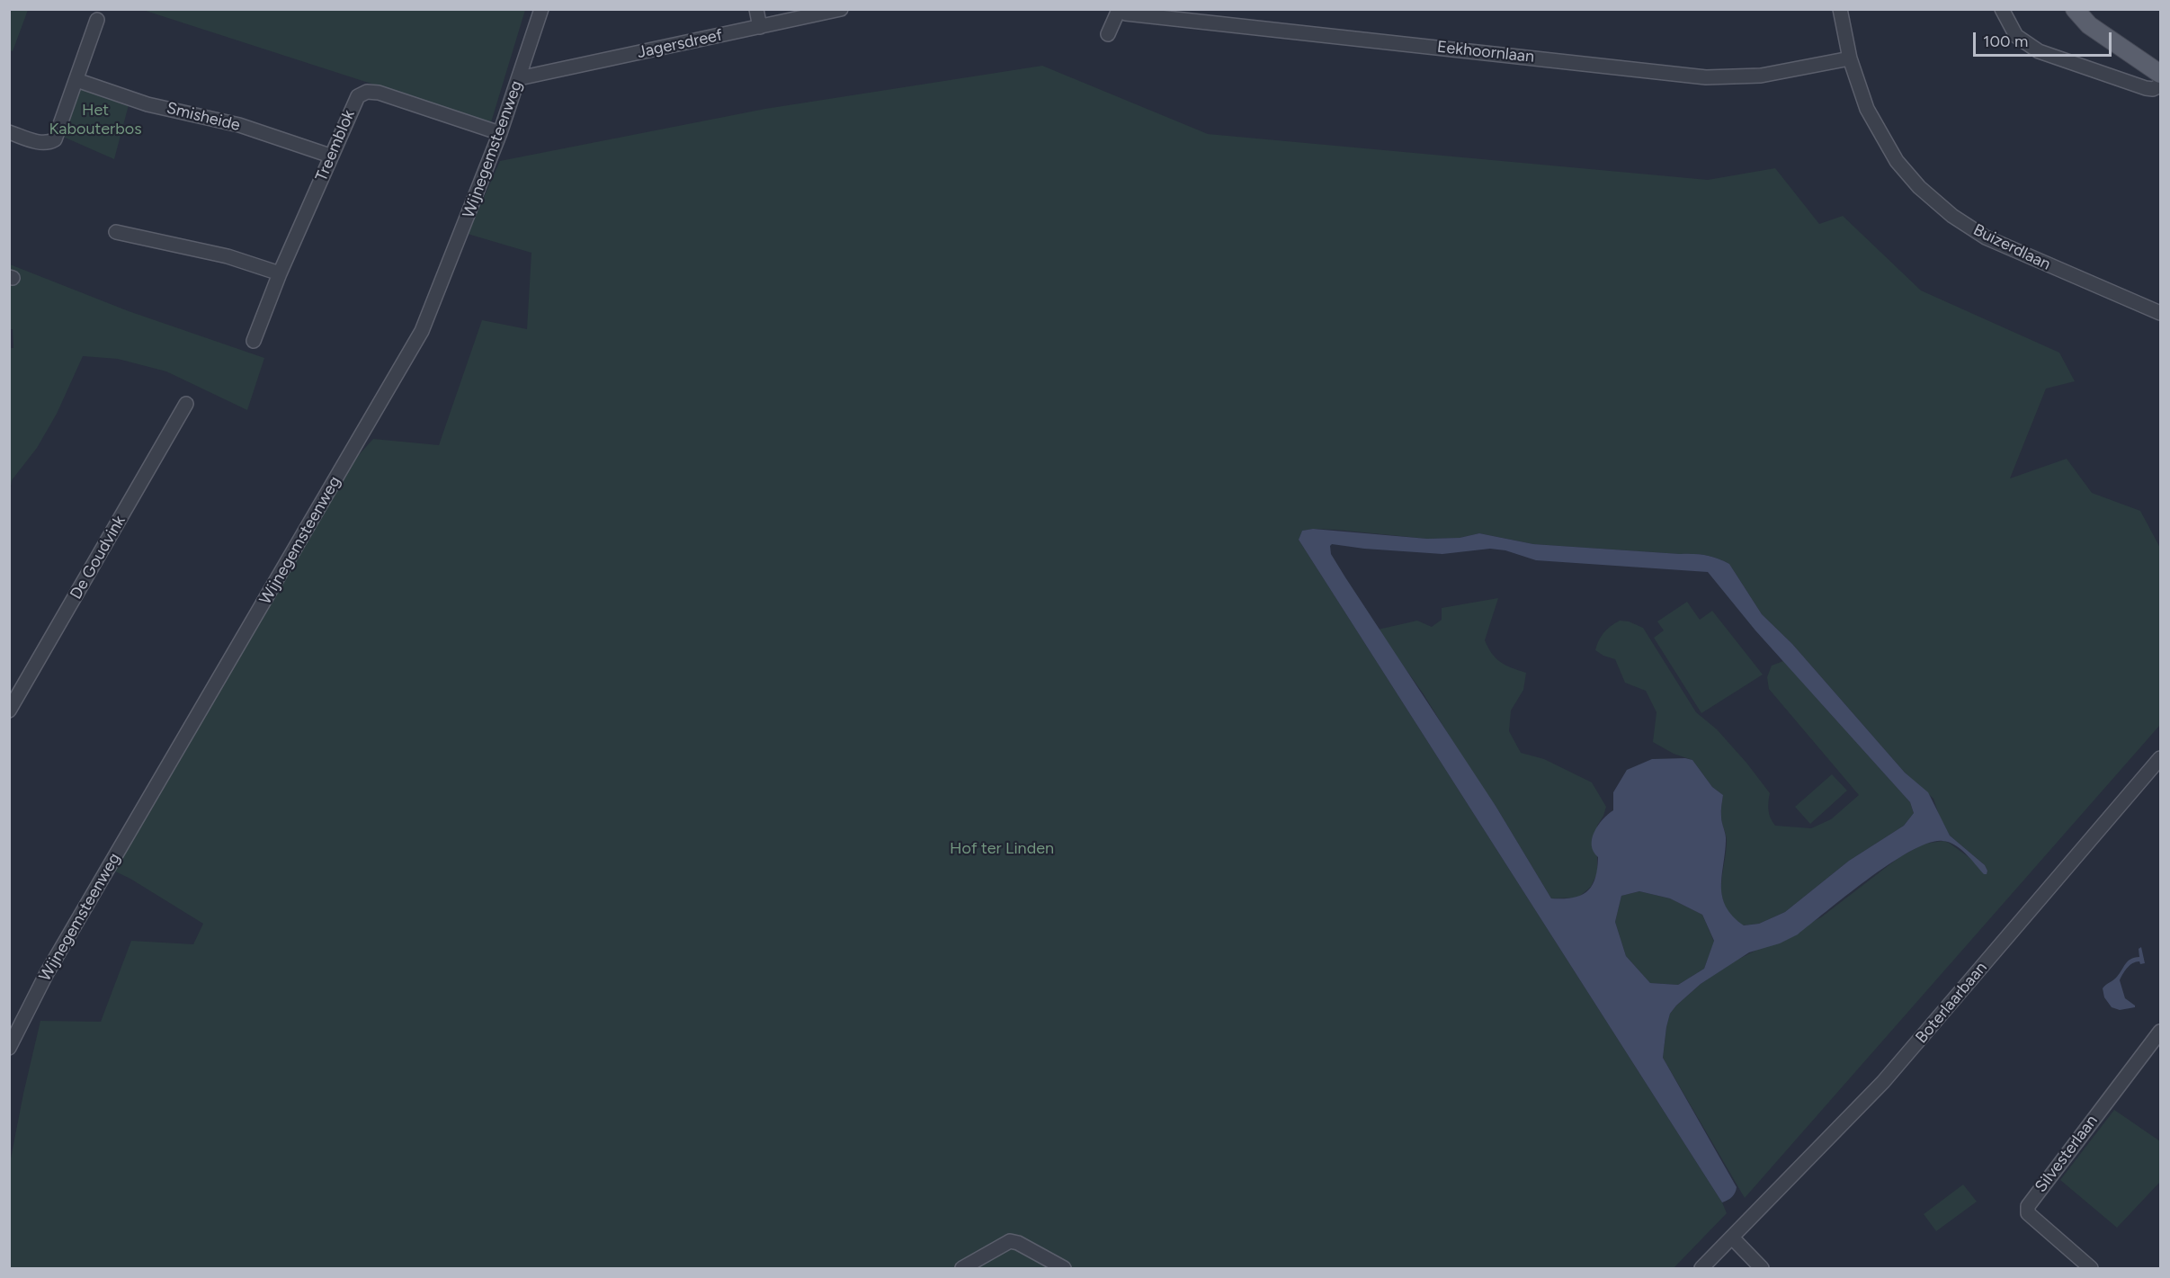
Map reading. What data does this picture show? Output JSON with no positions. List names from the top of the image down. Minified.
{"streets":{"street":["Jagersdreef","Eekhoornlaan","Smisheide","Treemblok","Wijnegemsteenweg","Buizerdlaan","De Goudvink","Boterlaarbaan","Silvesterlaan"]},"crossings":[["Jagersdreef","Wijnegemsteenweg"],["Eekhoornlaan","Buizerdlaan"],["Smisheide","Treemblok"],["Treemblok","Wijnegemsteenweg"]],"parks":["Het Kabouterbos","Hof ter Linden"],"scale_bar":"100 m"}
